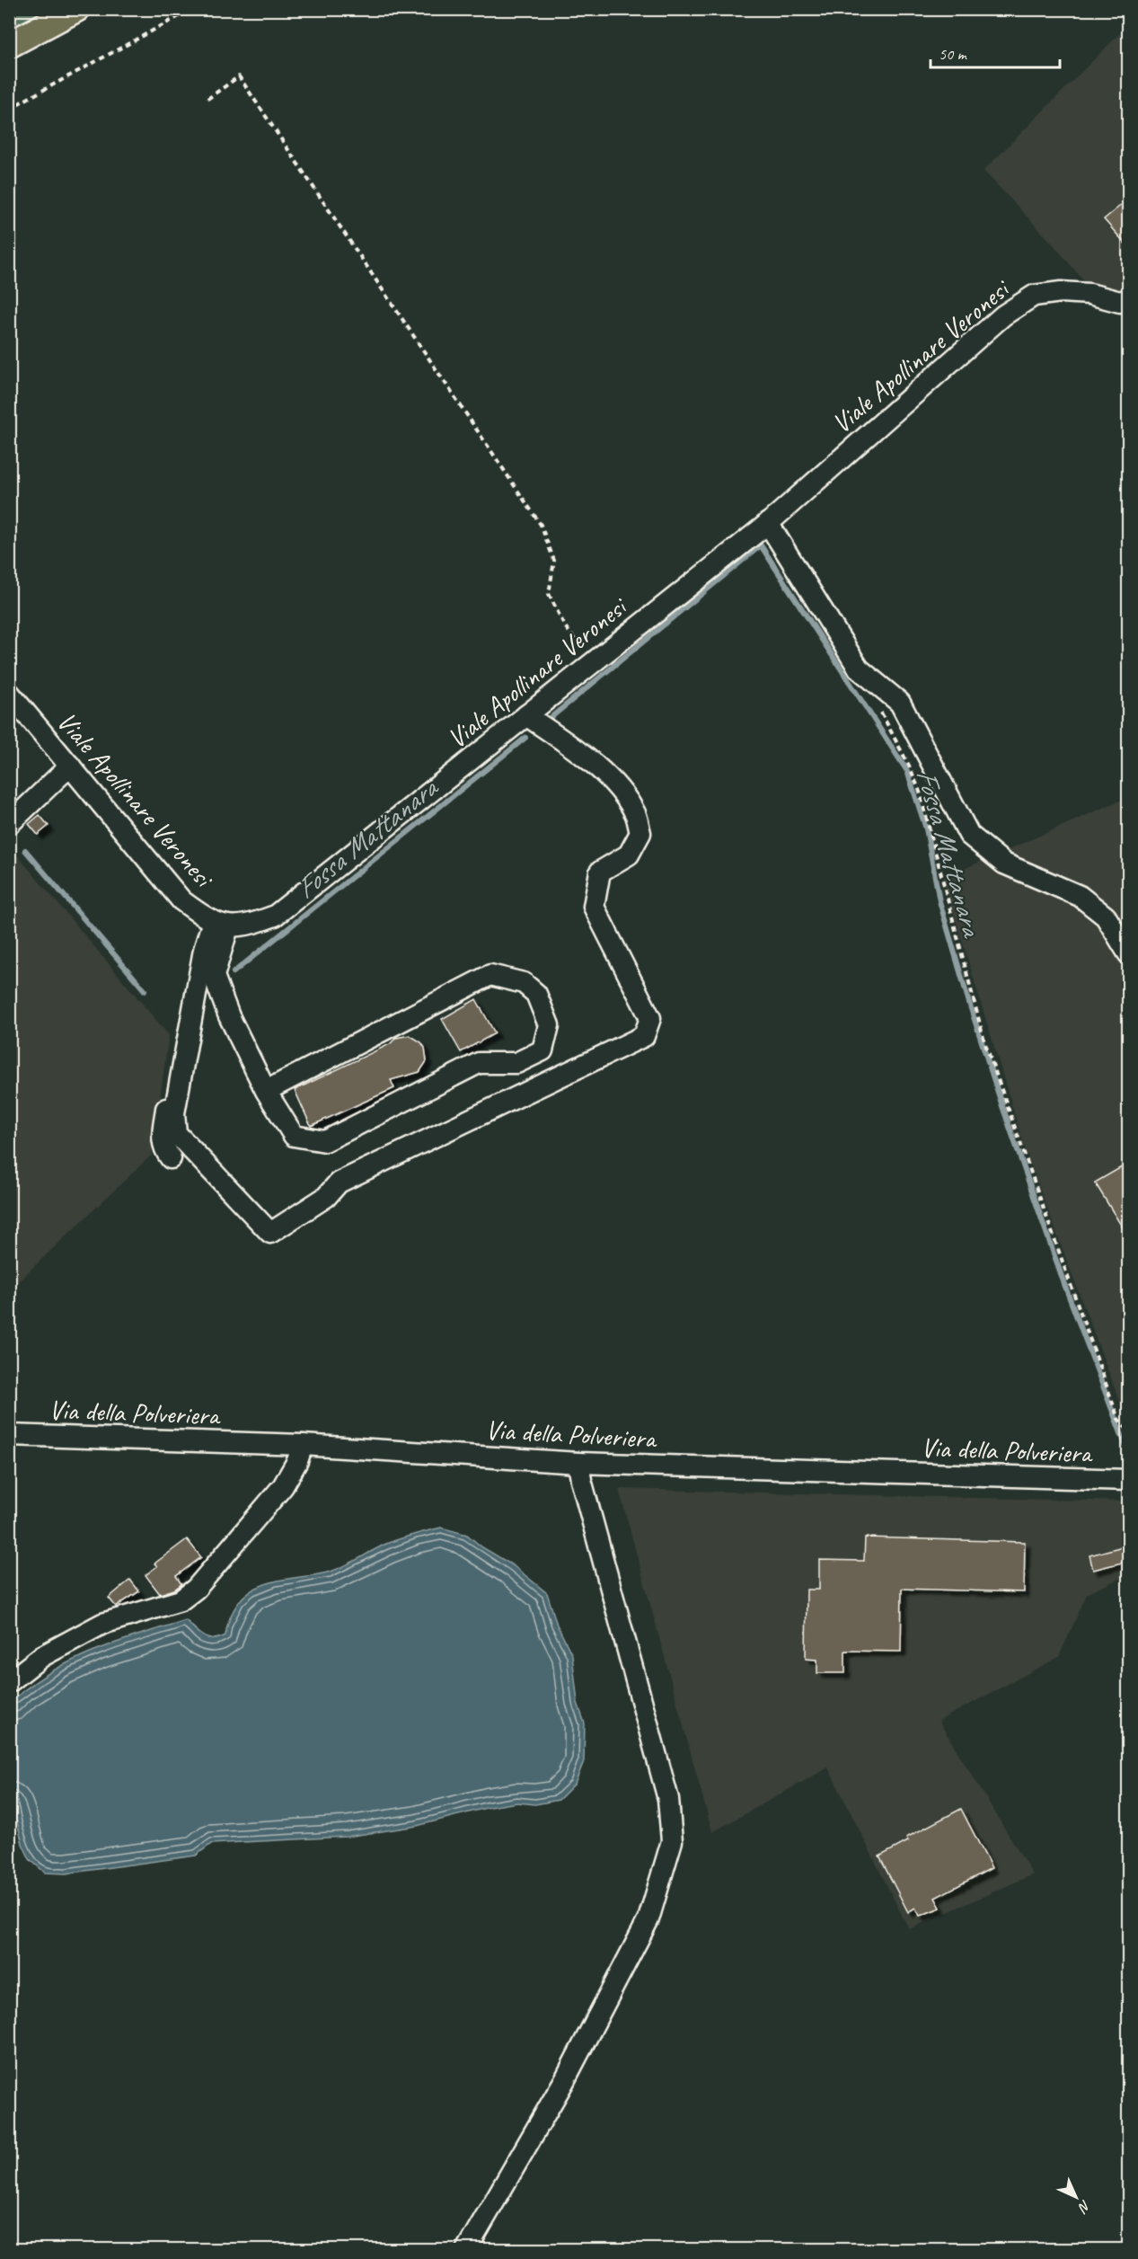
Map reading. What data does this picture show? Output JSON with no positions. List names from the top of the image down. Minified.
{"streets":{"street":["Viale Apollinare Veronesi","Via della Polveriera"]},"water":["Fossa Mattanara"],"scale_bar":"50 m","north":"bottom right"}
